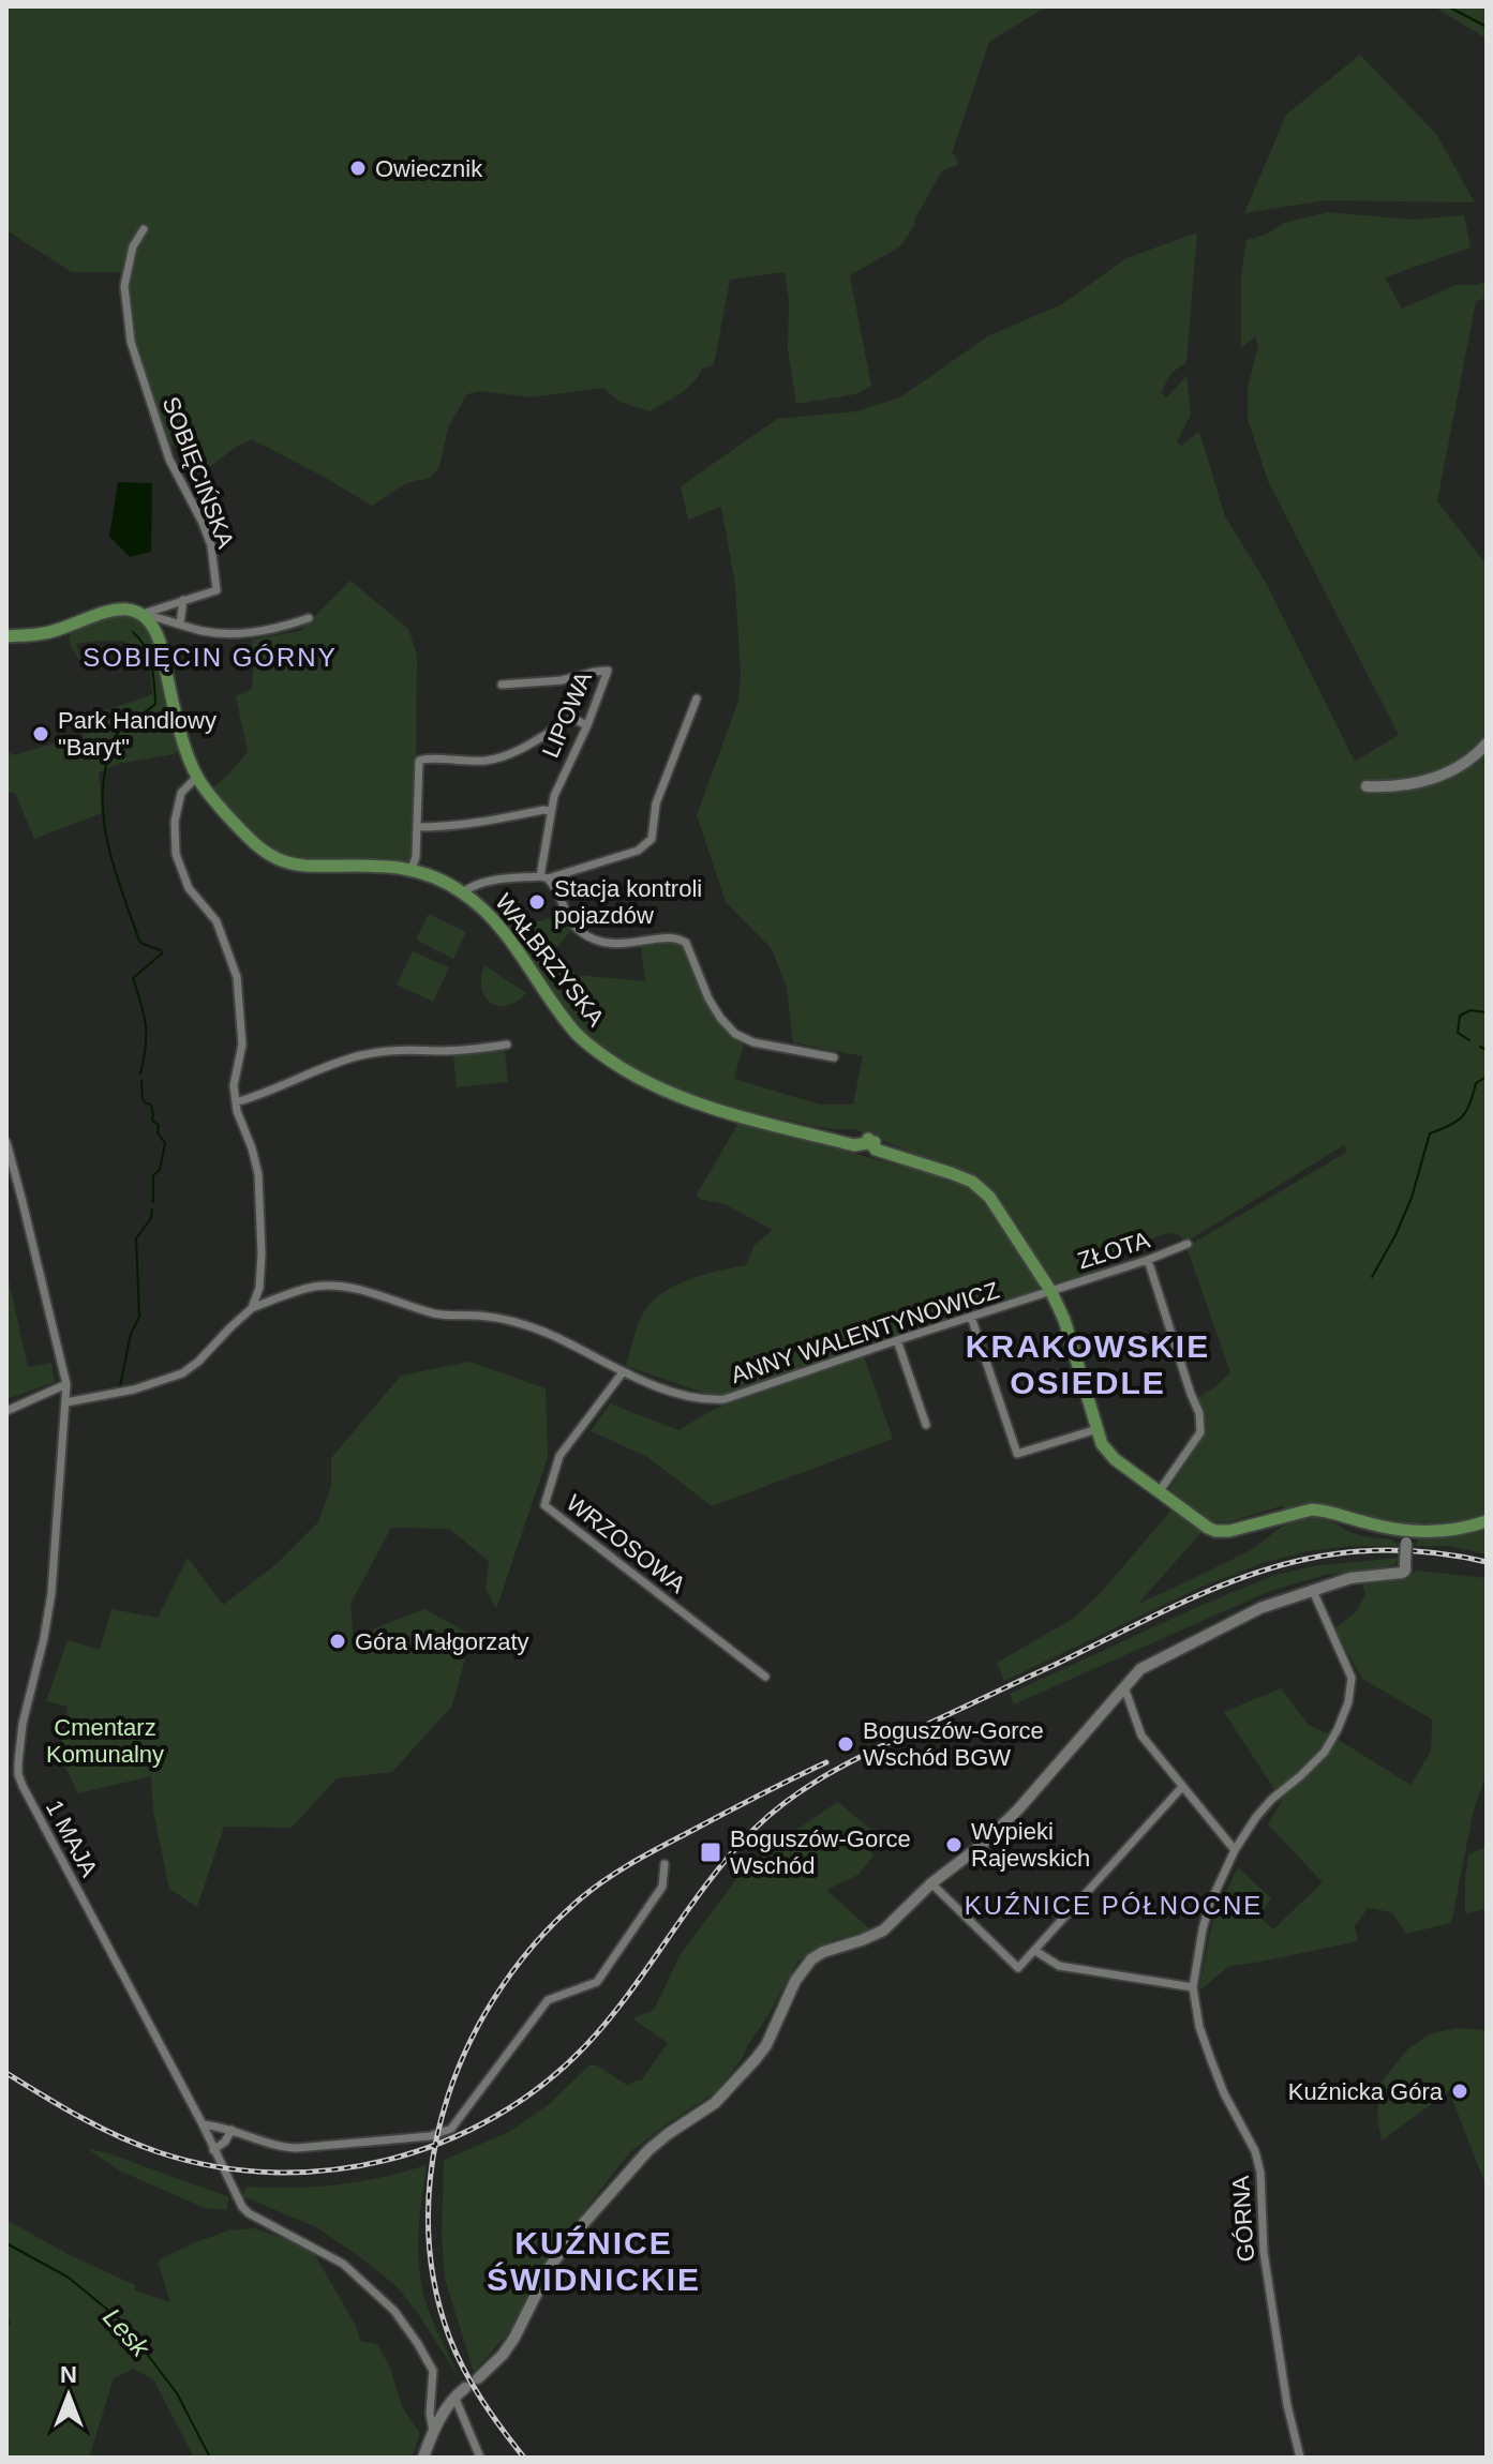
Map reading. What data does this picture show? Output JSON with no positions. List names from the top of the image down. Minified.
{"streets":{"main road":["WAŁBRZYSKA"],"street":["SOBIĘCIŃSKA","LIPOWA","ZŁOTA","ANNY WALENTYNOWICZ","WRZOSOWA","1 MAJA","GÓRNA"]},"crossings":[["SOBIĘCIŃSKA","WAŁBRZYSKA"],["WAŁBRZYSKA","ZŁOTA"],["WAŁBRZYSKA","ANNY WALENTYNOWICZ"],["ZŁOTA","ANNY WALENTYNOWICZ"],["ANNY WALENTYNOWICZ","WRZOSOWA"]],"districts":["SOBIĘCIN GÓRNY","KRAKOWSKIE OSIEDLE","KUŹNICE PÓŁNOCNE","KUŹNICE ŚWIDNICKIE"],"water":["Lesk"],"parks":["Cmentarz Komunalny"],"places":{"other":["Owiecznik","Park Handlowy \"Baryt\"","Stacja kontroli pojazdów","Góra Małgorzaty","Boguszów-Gorce Wschód BGW","Wypieki Rajewskich","Kuźnicka Góra"],"transit":["Boguszów-Gorce Wschód"]},"north":"top"}
